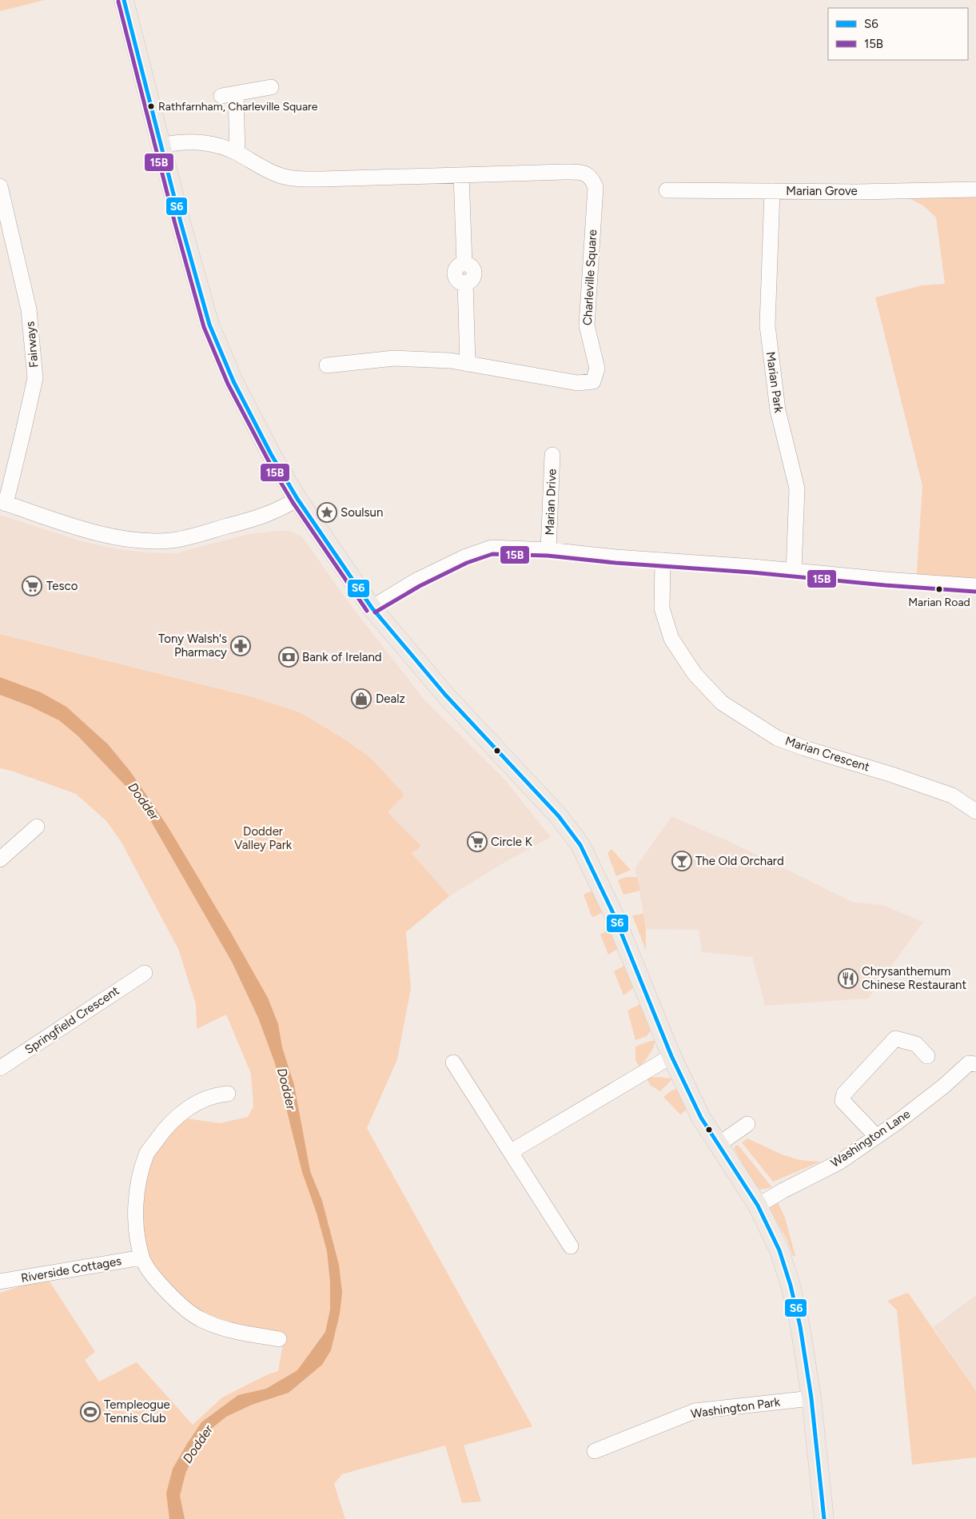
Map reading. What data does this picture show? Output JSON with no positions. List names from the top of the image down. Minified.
{"streets":{"street":["Marian Grove","Charleville Square","Fairways","Marian Park","Marian Drive","Marian Crescent","Springfield Crescent","Washington Lane","Riverside Cottages","Washington Park"]},"crossings":[["Marian Grove","Marian Park"]],"water":["Dodder"],"parks":["Dodder Valley Park"],"places":{"other":["Rathfarnham, Charleville Square","Marian Road"],"place":["Soulsun"],"supermarket":["Tesco","Circle K"],"pharmacy":["Tony Walsh's Pharmacy"],"bank":["Bank of Ireland"],"shop":["Dealz"],"bar":["The Old Orchard"],"restaurant":["Chrysanthemum Chinese Restaurant"],"sports":["Templeogue Tennis Club"]},"lines":["transit line S6","transit line 15B"],"legend":["S6","15B"]}
